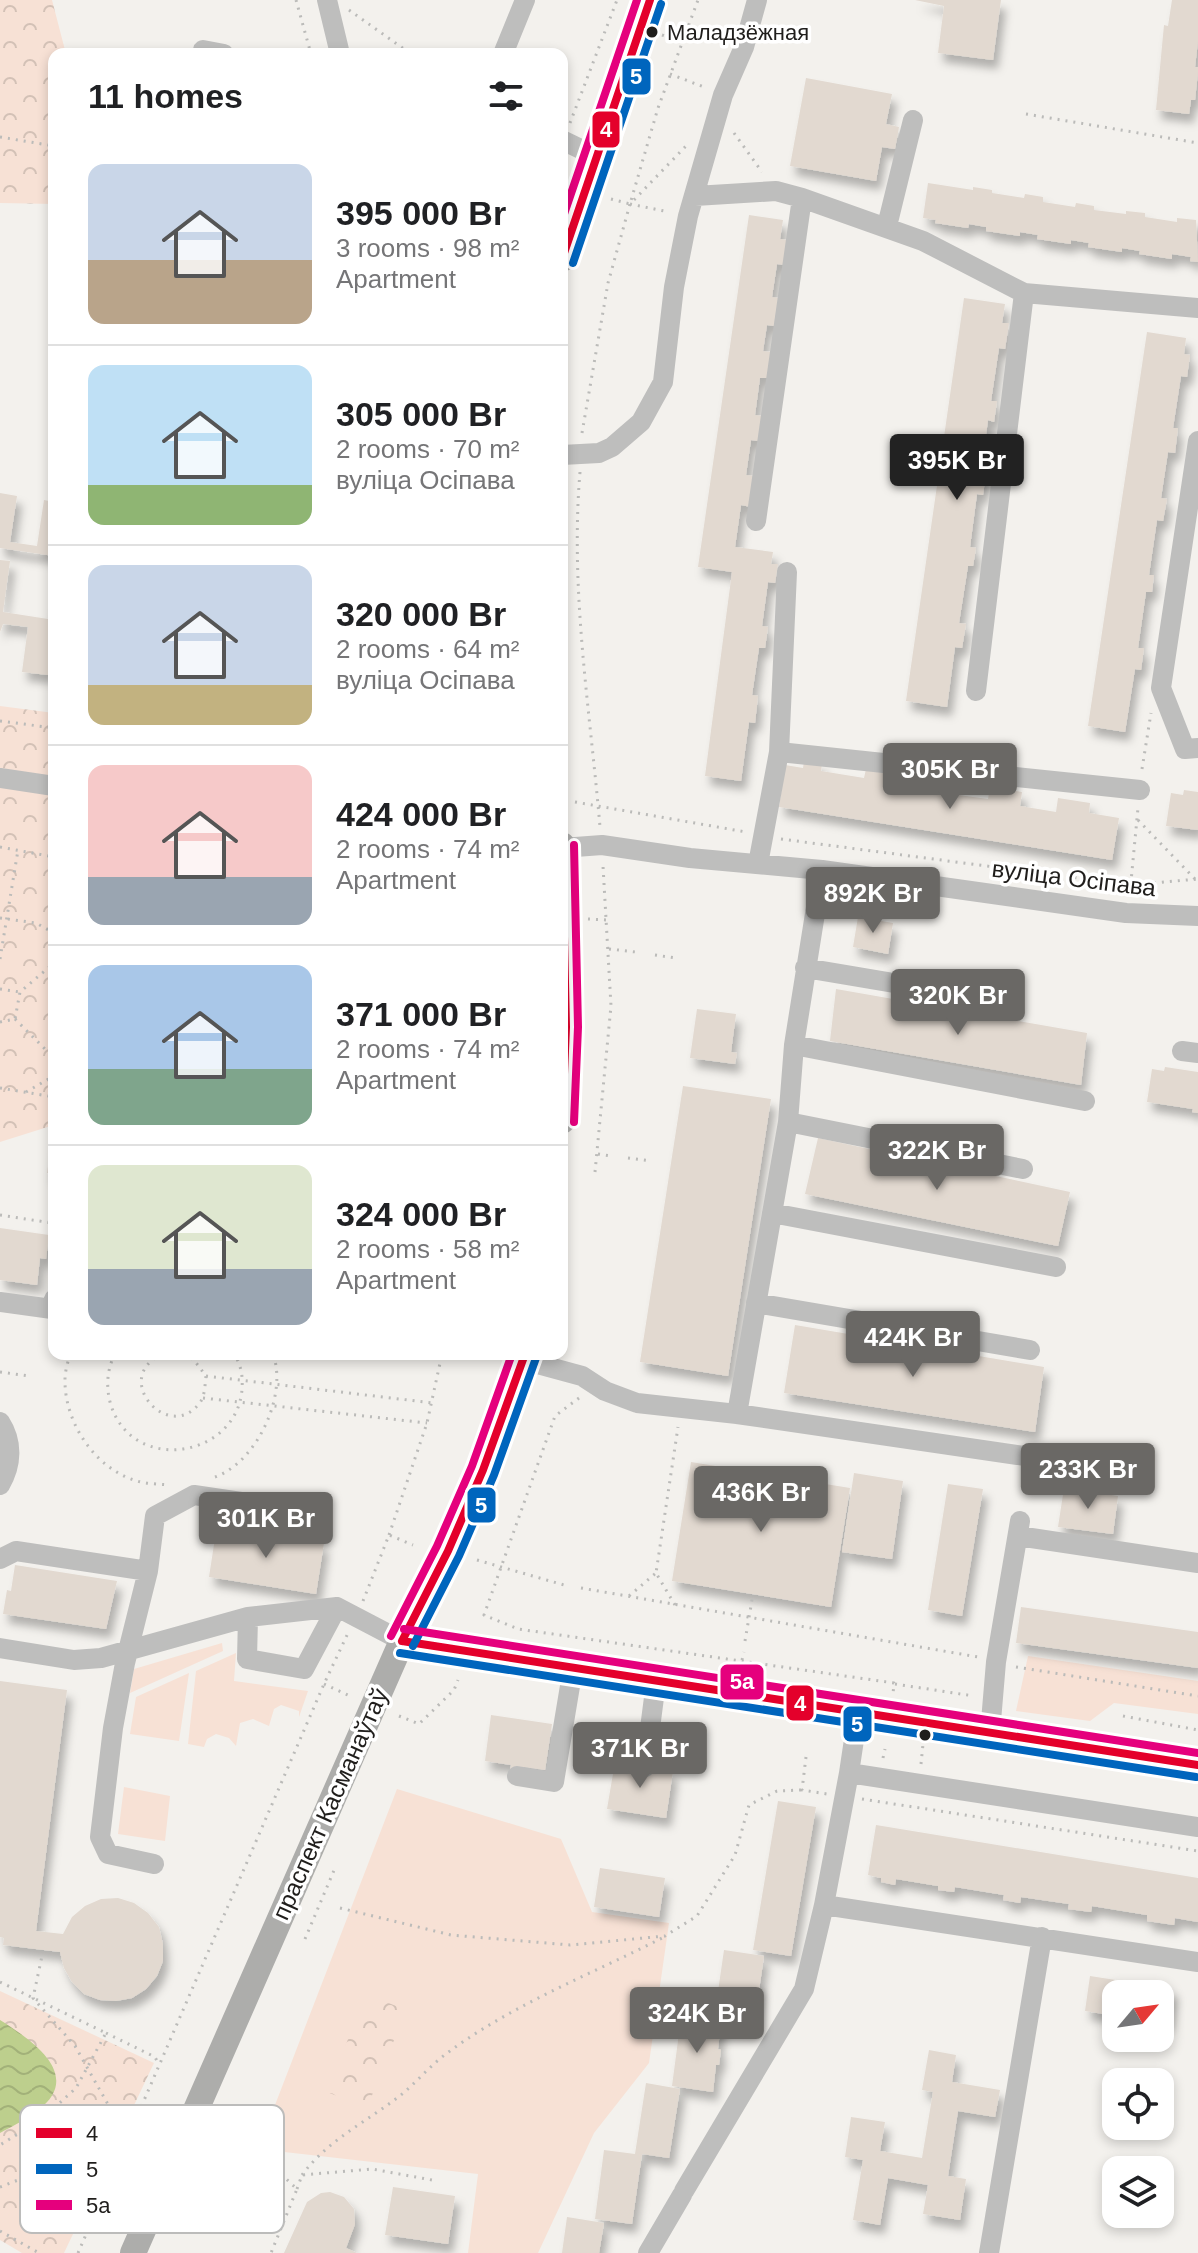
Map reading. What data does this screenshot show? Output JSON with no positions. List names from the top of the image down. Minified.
{"streets":{"main road":["праспект Касманаўтаў"],"street":["вуліца Осіпава"]},"places":["Маладзёжная"],"lines":["transit line 4","transit line 5а","transit line 5"],"legend":["4","5","5а"],"north":"top right","page":{"heading":"11 homes","list":[{"name":"395 000 Br","note":"3 rooms · 98 m² · Apartment"},{"name":"305 000 Br","note":"2 rooms · 70 m² · вуліца Осіпава"},{"name":"320 000 Br","note":"2 rooms · 64 m² · вуліца Осіпава"},{"name":"424 000 Br","note":"2 rooms · 74 m² · Apartment"},{"name":"371 000 Br","note":"2 rooms · 74 m² · Apartment"},{"name":"324 000 Br","note":"2 rooms · 58 m² · Apartment"}],"price":["395K Br","305K Br","892K Br","320K Br","322K Br","424K Br","233K Br","436K Br","301K Br","371K Br","324K Br"]}}
